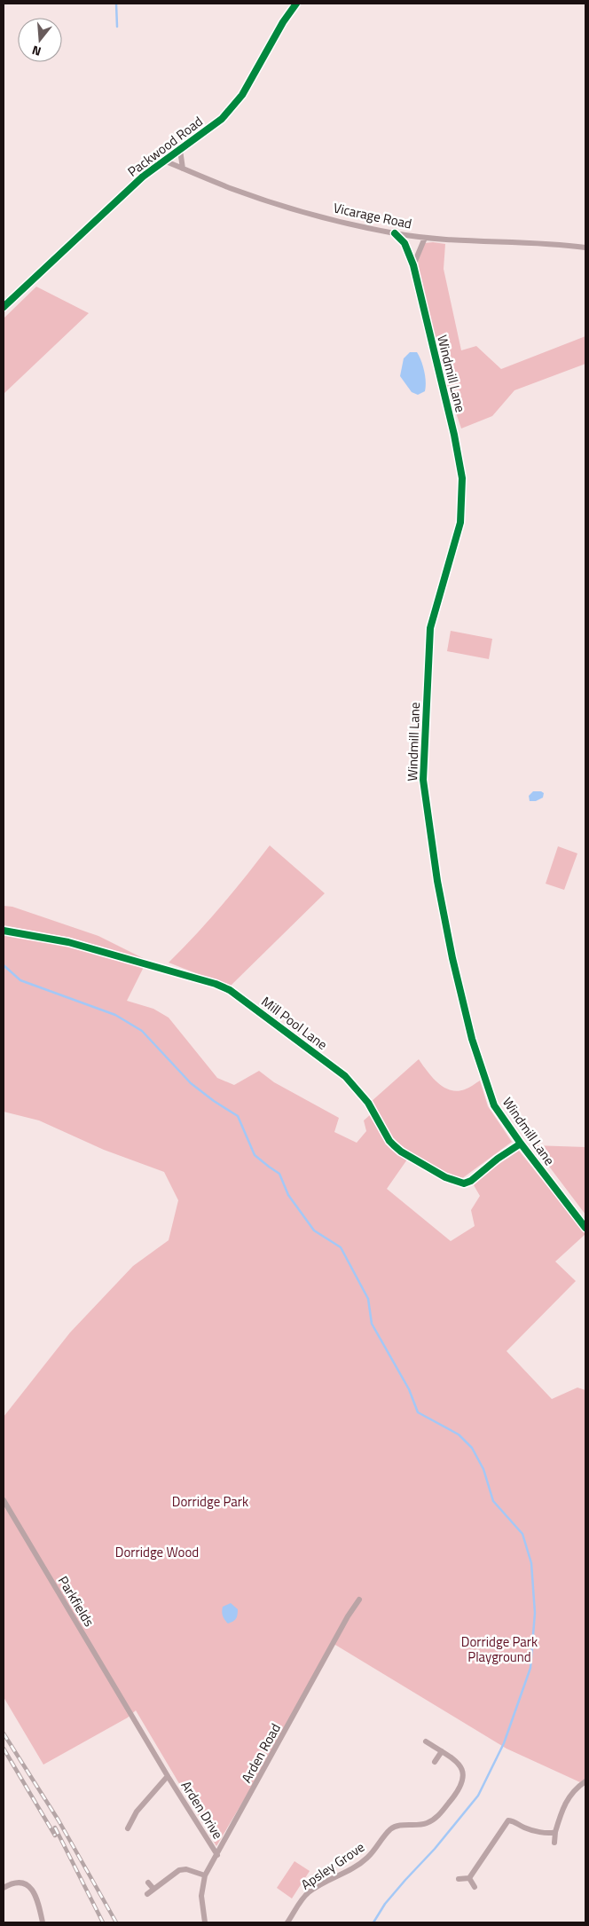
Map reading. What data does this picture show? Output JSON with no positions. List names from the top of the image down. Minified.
{"streets":{"street":["Packwood Road","Vicarage Road","Windmill Lane","Mill Pool Lane","Parkfields","Arden Road","Arden Drive","Apsley Grove"]},"crossings":[["Packwood Road","Vicarage Road"],["Vicarage Road","Windmill Lane"],["Windmill Lane","Mill Pool Lane"],["Parkfields","Arden Drive"],["Arden Road","Arden Drive"]],"parks":["Dorridge Park","Dorridge Wood","Dorridge Park Playground"],"north":"bottom"}
